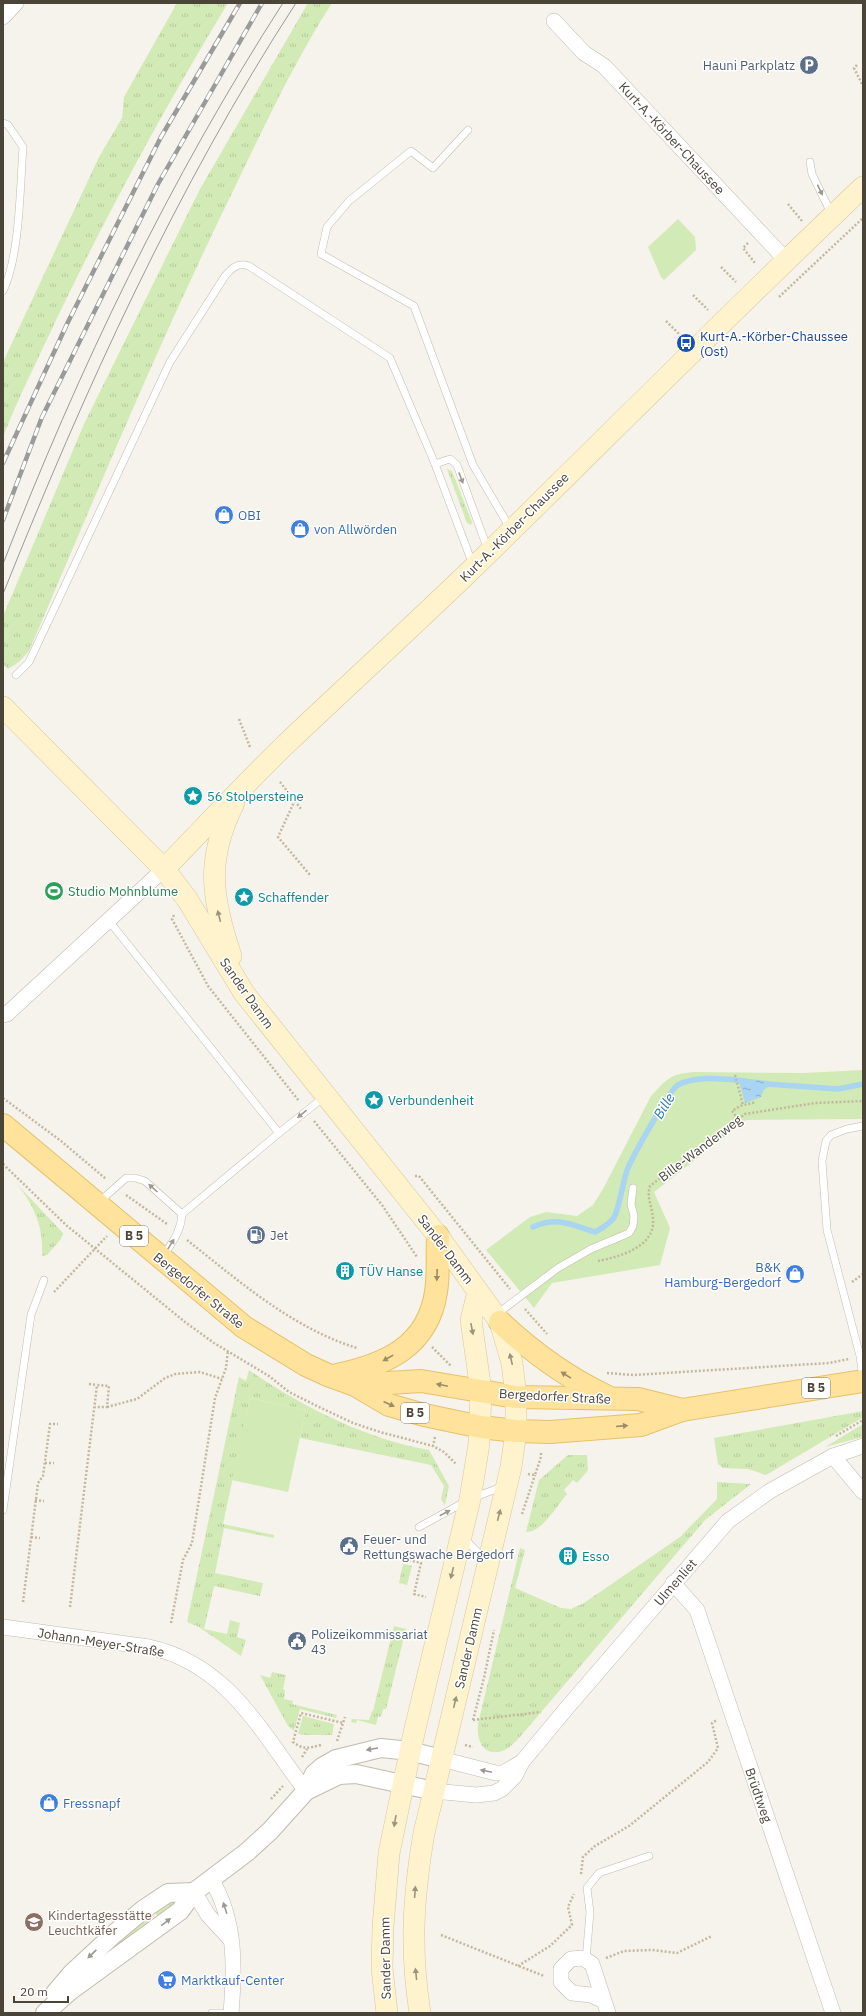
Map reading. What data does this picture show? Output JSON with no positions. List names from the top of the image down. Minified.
{"streets":{"main road":["Kurt-A.-Körber-Chaussee","Sander Damm","B 5","Bergedorfer Straße"],"street":["Ulmenliet","Johann-Meyer-Straße","Brüdtweg"],"path":["Bille-Wanderweg"]},"crossings":[["Kurt-A.-Körber-Chaussee","Sander Damm"],["Sander Damm","Bergedorfer Straße"],["Sander Damm","Ulmenliet"],["Ulmenliet","Brüdtweg"]],"water":["Bille"],"places":{"parking":["Hauni Parkplatz"],"bus stop":["Kurt-A.-Körber-Chaussee (Ost)"],"shop":["OBI","von Allwörden","B&K Hamburg-Bergedorf","Fressnapf"],"place":["56 Stolpersteine","Schaffender","Verbundenheit"],"sports":["Studio Mohnblume"],"fuel station":["Jet"],"building":["TÜV Hanse","Esso"],"public building":["Feuer- und Rettungswache Bergedorf","Polizeikommissariat 43"],"school or university":["Kindertagesstätte Leuchtkäfer"],"supermarket":["Marktkauf-Center"]},"scale_bar":"20 m"}
